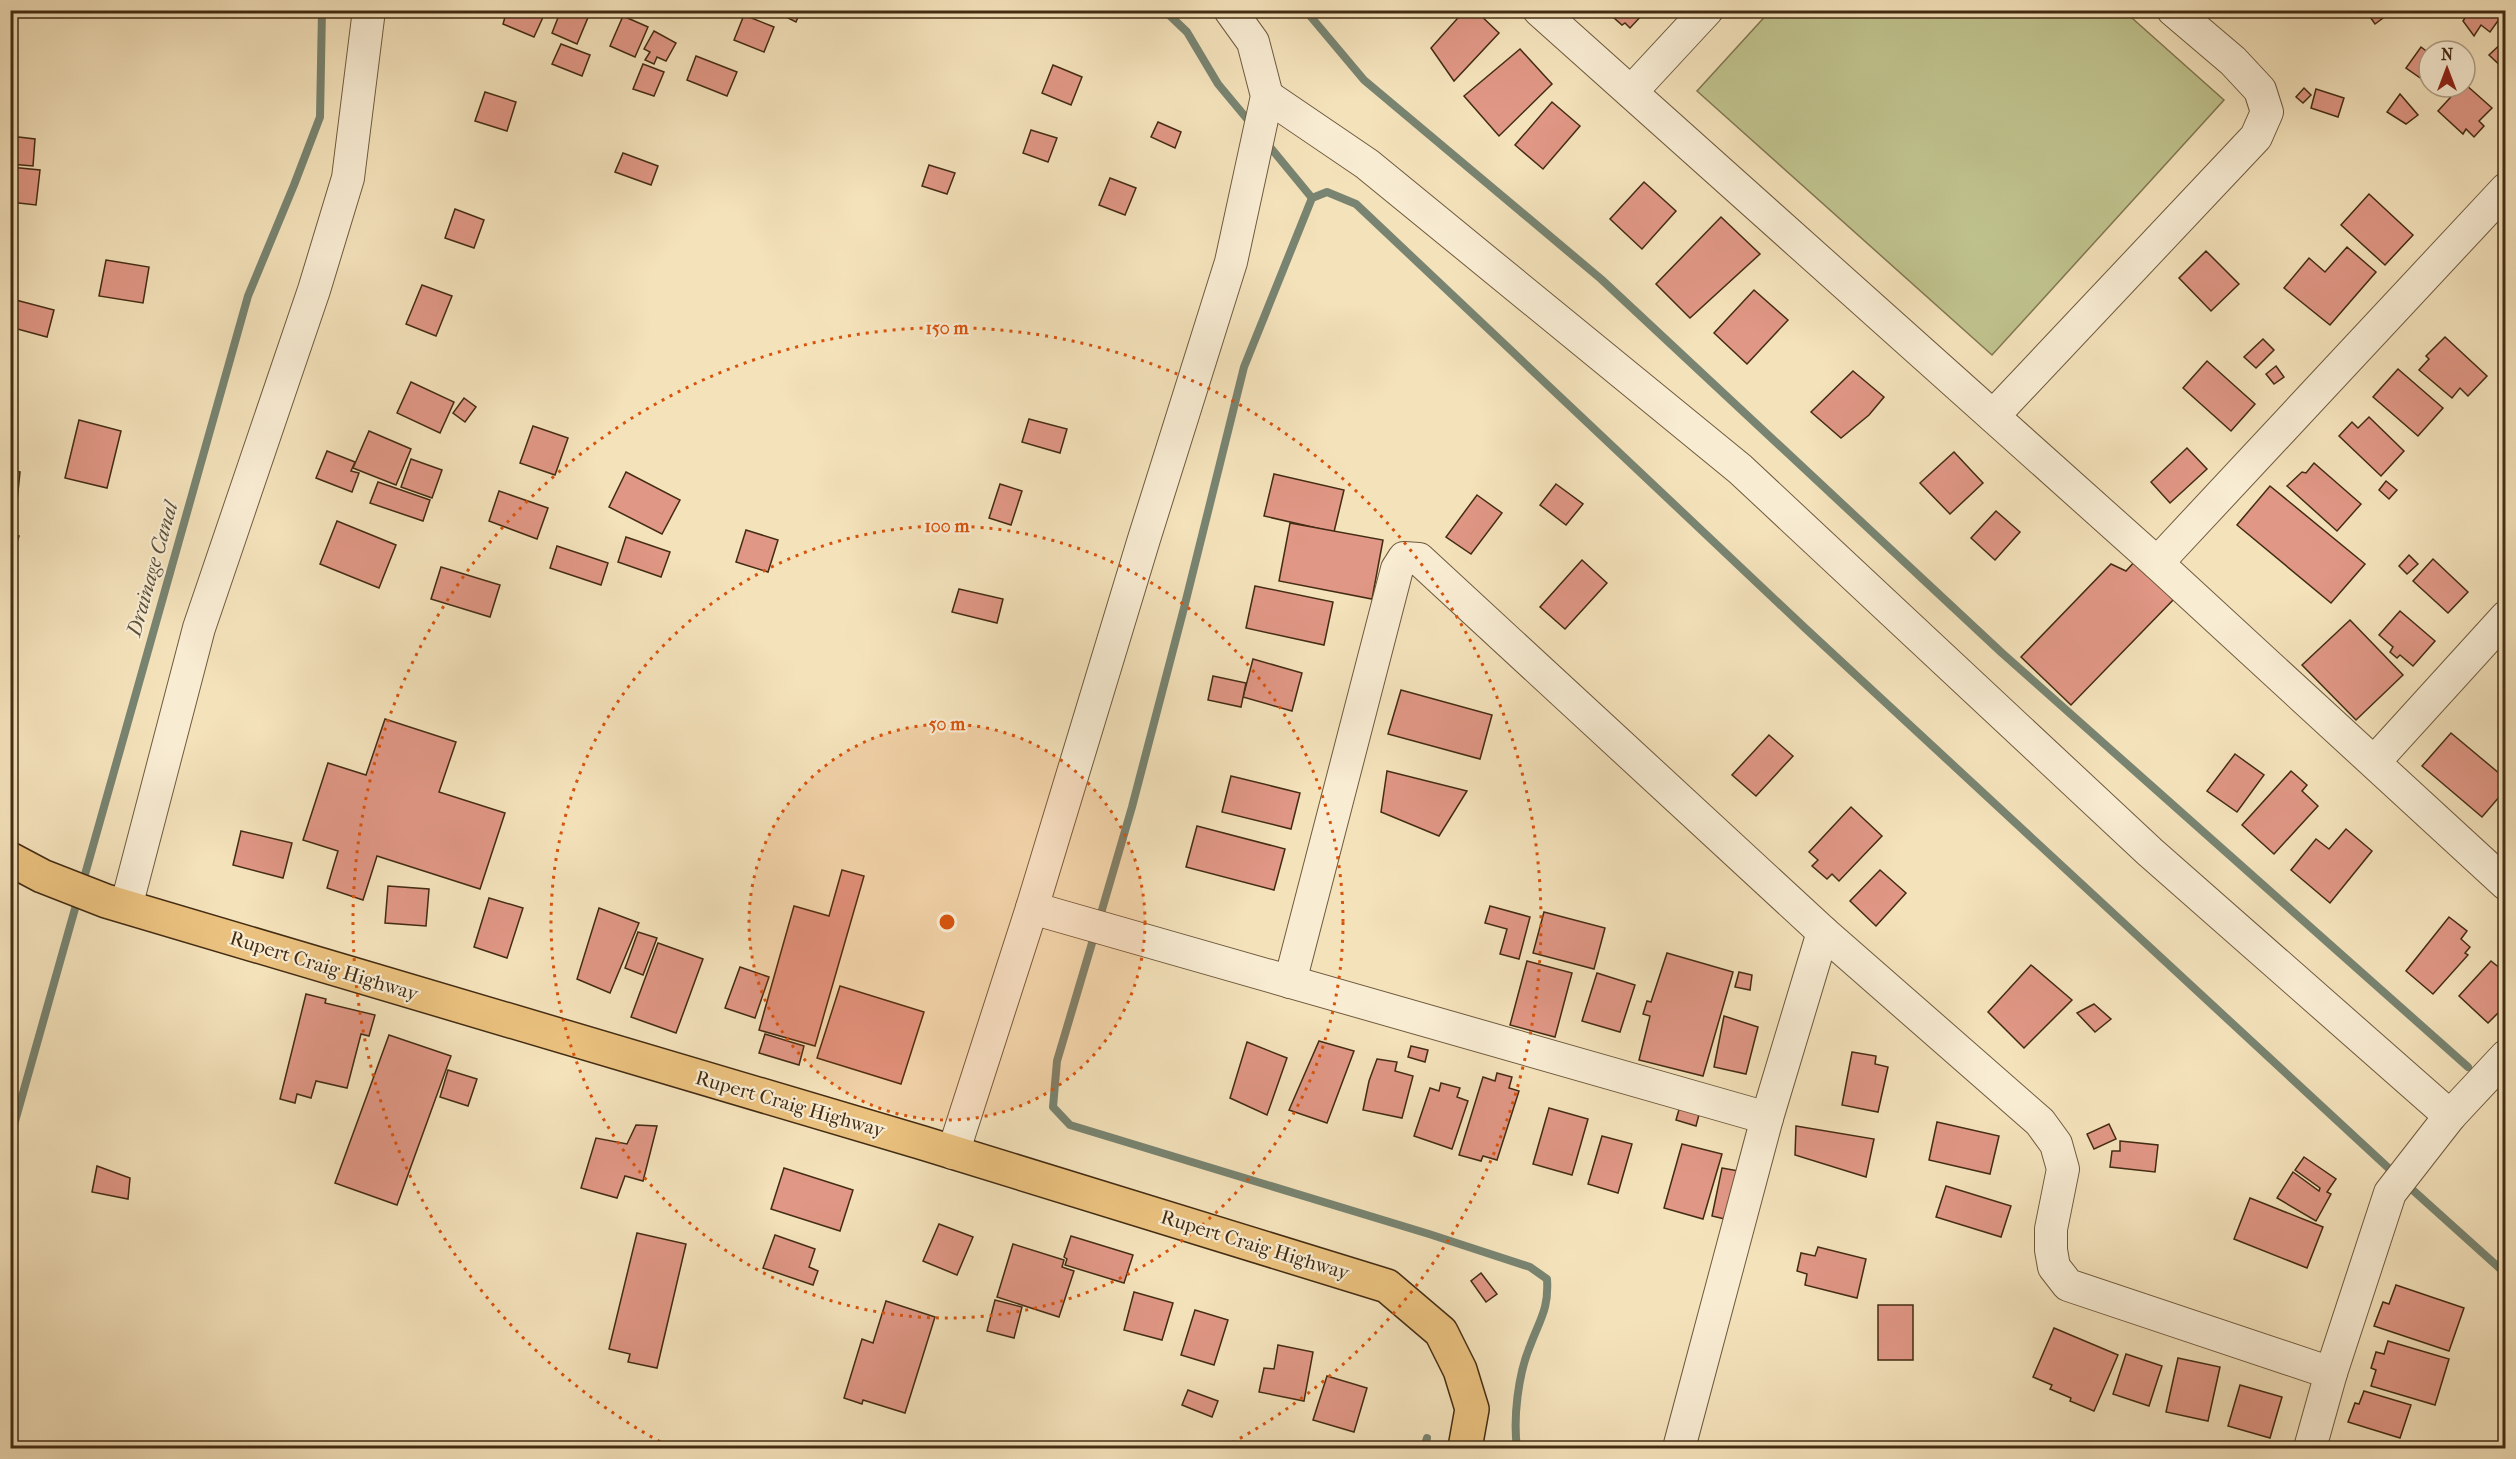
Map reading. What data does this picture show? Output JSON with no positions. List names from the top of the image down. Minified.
{"streets":{"main road":["Rupert Craig Highway"]},"water":["Drainage Canal"],"north":"top","rings":["150 m","100 m","50 m"]}
